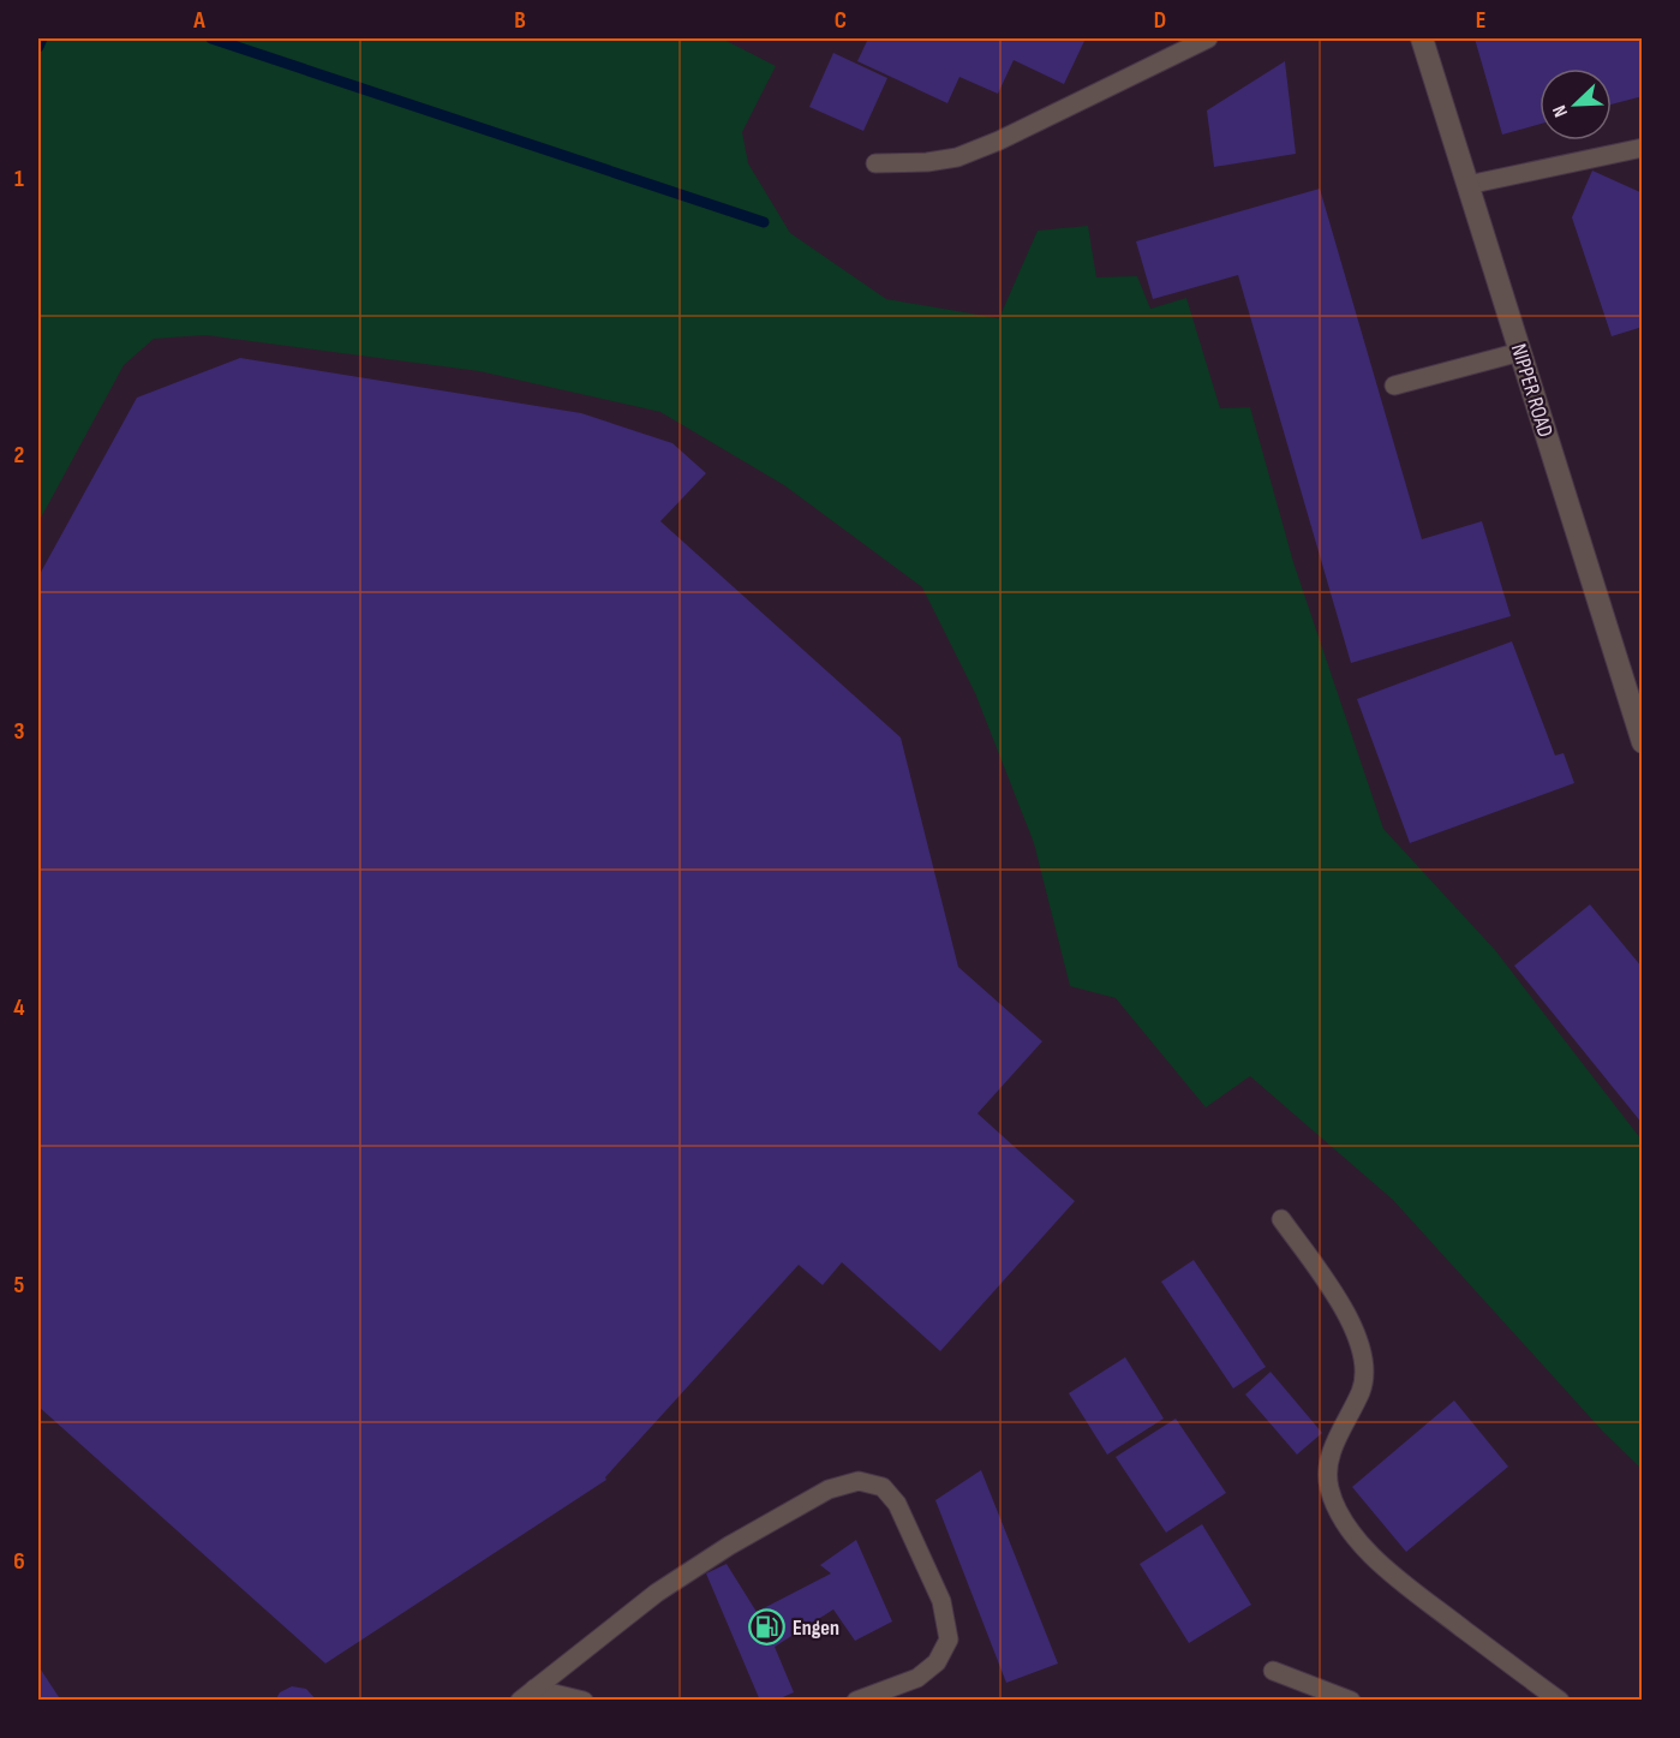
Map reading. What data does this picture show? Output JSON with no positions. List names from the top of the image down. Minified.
{"streets":{"street":["NIPPER ROAD"]},"places":{"fuel station":["Engen"]},"north":"bottom left","grid":{"columns":["A","B","C","D","E"],"rows":["1","2","3","4","5","6"]}}
